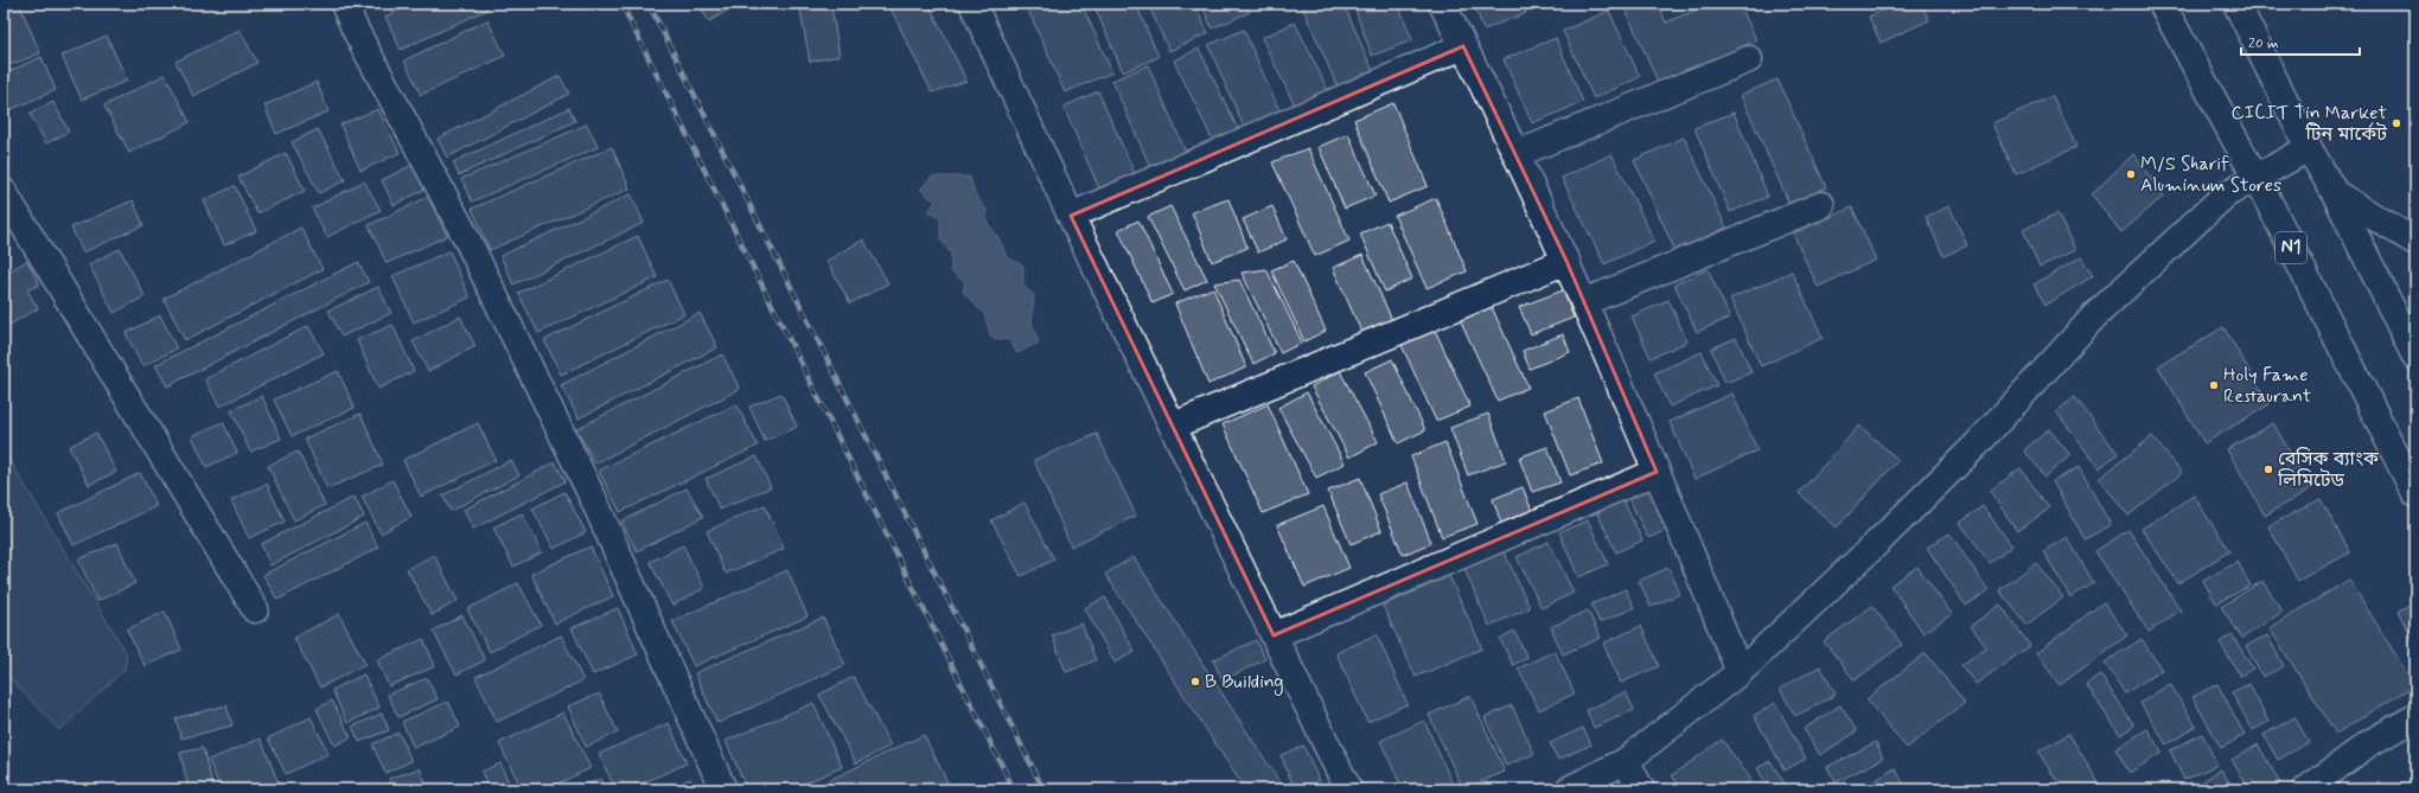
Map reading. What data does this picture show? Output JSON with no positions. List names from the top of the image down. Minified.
{"streets":{"main road":["N1"]},"places":["CICIT Tin Market টিন মার্কেট","M/S Sharif Aluminum Stores","Holy Fame Restaurant","বেসিক ব্যাংক লিমিটেড","B Building"],"scale_bar":"20 m"}
